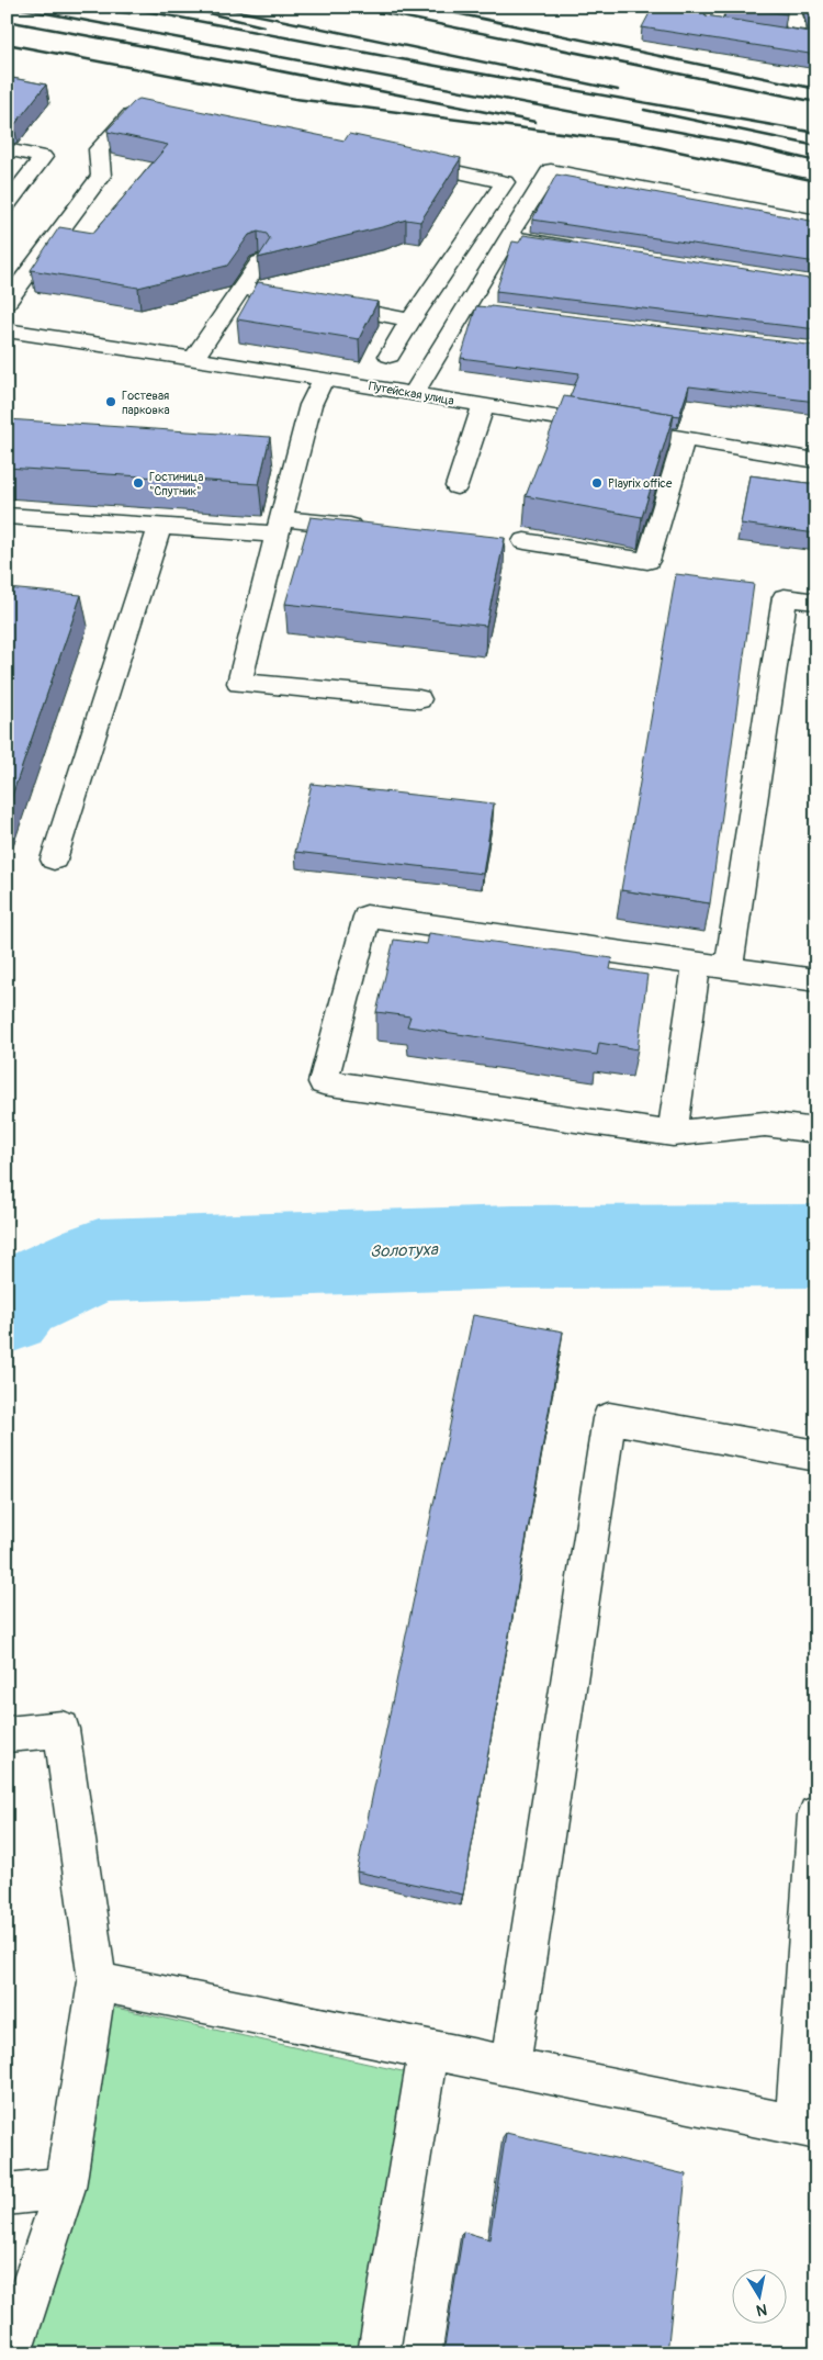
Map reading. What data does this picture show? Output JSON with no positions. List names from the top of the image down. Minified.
{"streets":{"street":["Путейская улица"]},"water":["Золотуха"],"places":["Гостевая парковка","Гостиница \"Спутник\"","Playrix office"],"north":"bottom"}
